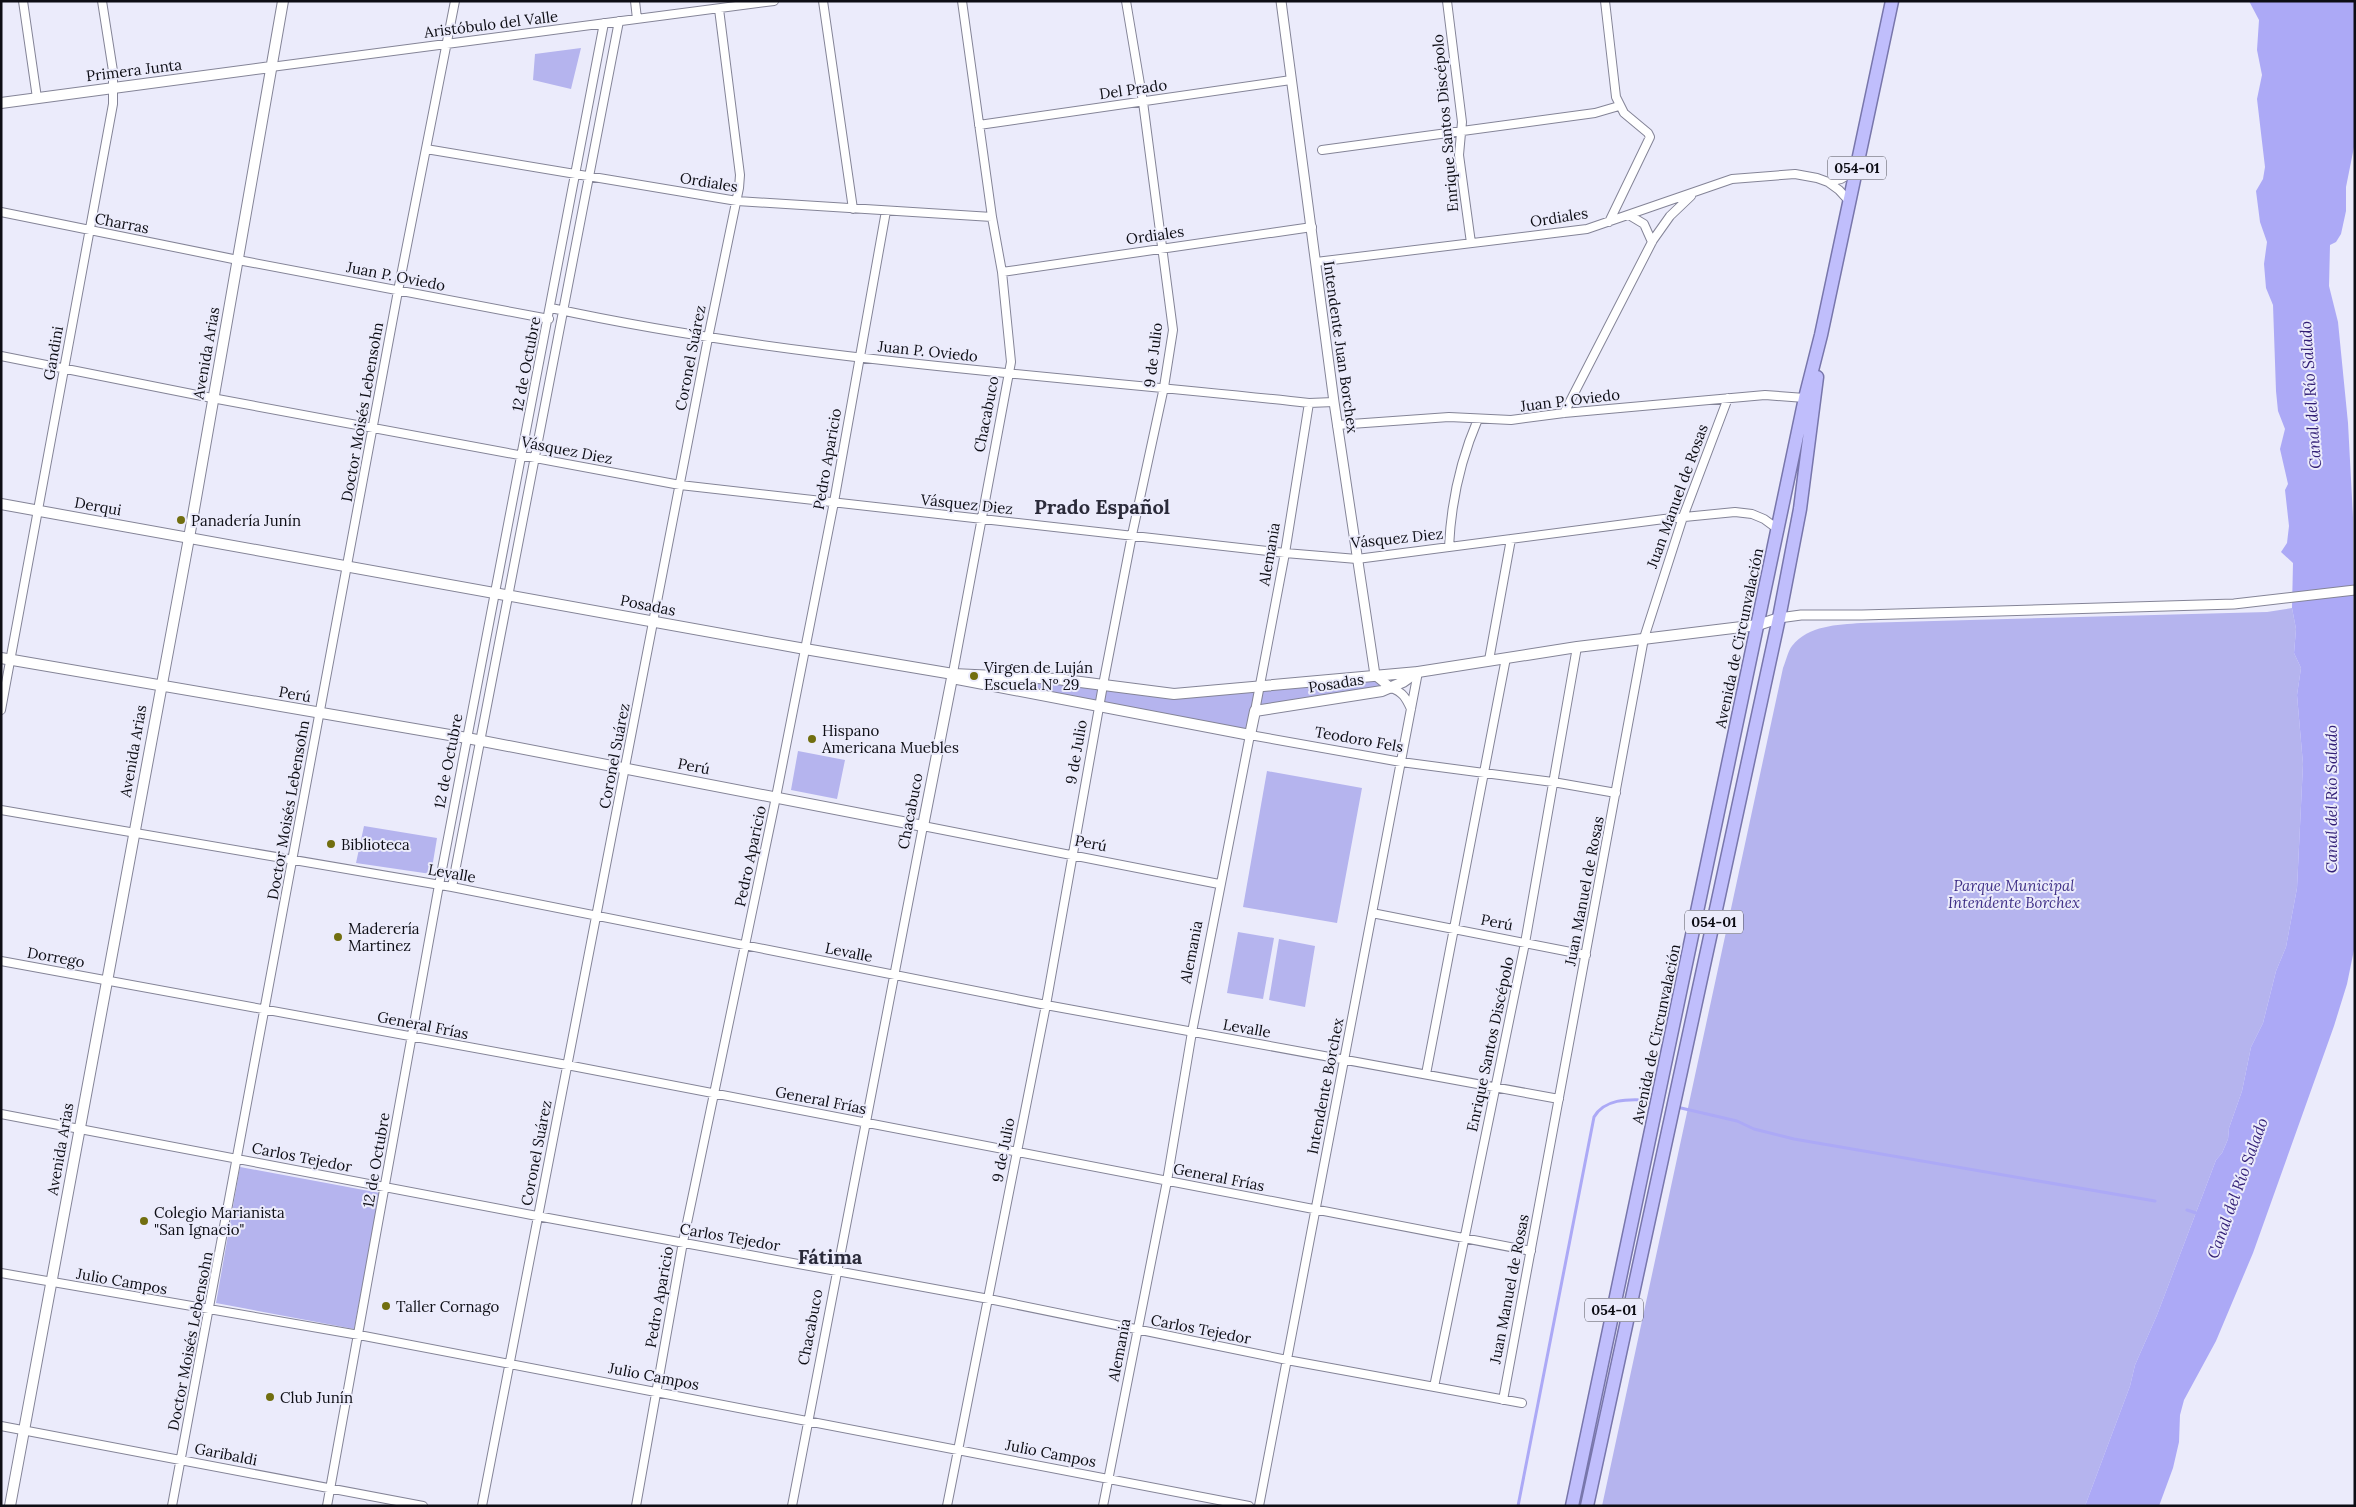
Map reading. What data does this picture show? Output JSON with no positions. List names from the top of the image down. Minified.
{"streets":{"highway":["054-01","Avenida de Circunvalación"],"main road":["Primera Junta","Avenida Arias","Chacabuco","Derqui","Alemania","Posadas","Perú","Teodoro Fels"],"street":["Aristóbulo del Valle","Del Prado","Enrique Santos Discépolo","Ordiales","Charras","Juan P. Oviedo","Intendente Juan Borchex","Gandini","9 de Julio","Coronel Suárez","12 de Octubre","Doctor Moisés Lebensohn","Vásquez Diez","Pedro Aparicio","Juan Manuel de Rosas","Levalle","Dorrego","General Frías","Intendente Borchex","Carlos Tejedor","Julio Campos","Garibaldi"]},"crossings":[["Aristóbulo del Valle","Primera Junta"],["Aristóbulo del Valle","Avenida Arias"],["Aristóbulo del Valle","Coronel Suárez"],["Aristóbulo del Valle","12 de Octubre"],["Aristóbulo del Valle","Doctor Moisés Lebensohn"],["Primera Junta","Gandini"],["Primera Junta","Avenida Arias"],["Del Prado","Intendente Juan Borchex"],["Del Prado","9 de Julio"],["Del Prado","Chacabuco"],["Enrique Santos Discépolo","Ordiales"],["Enrique Santos Discépolo","Posadas"],["Enrique Santos Discépolo","Perú"],["Enrique Santos Discépolo","Teodoro Fels"],["Enrique Santos Discépolo","Levalle"],["Enrique Santos Discépolo","General Frías"],["Enrique Santos Discépolo","Carlos Tejedor"],["Ordiales","Intendente Juan Borchex"],["Ordiales","9 de Julio"],["Ordiales","Coronel Suárez"],["Ordiales","12 de Octubre"],["Ordiales","Doctor Moisés Lebensohn"],["Ordiales","Chacabuco"],["Ordiales","Pedro Aparicio"],["Ordiales","Avenida de Circunvalación"],["Charras","Juan P. Oviedo"],["Charras","Gandini"],["Charras","Avenida Arias"],["Juan P. Oviedo","Intendente Juan Borchex"],["Juan P. Oviedo","Avenida Arias"],["Juan P. Oviedo","9 de Julio"],["Juan P. Oviedo","Coronel Suárez"],["Juan P. Oviedo","12 de Octubre"],["Juan P. Oviedo","Doctor Moisés Lebensohn"],["Juan P. Oviedo","Chacabuco"],["Juan P. Oviedo","Pedro Aparicio"],["Juan P. Oviedo","Juan Manuel de Rosas"],["Juan P. Oviedo","Alemania"],["Juan P. Oviedo","Avenida de Circunvalación"],["Intendente Juan Borchex","Vásquez Diez"],["Intendente Juan Borchex","Posadas"],["Gandini","Vásquez Diez"],["Gandini","Derqui"],["Gandini","Perú"],["Avenida Arias","Vásquez Diez"],["Avenida Arias","Derqui"],["Avenida Arias","Posadas"],["Avenida Arias","Perú"],["Avenida Arias","Levalle"],["Avenida Arias","Dorrego"],["Avenida Arias","General Frías"],["Avenida Arias","Carlos Tejedor"],["Avenida Arias","Julio Campos"],["Avenida Arias","Garibaldi"],["9 de Julio","Vásquez Diez"],["9 de Julio","Posadas"],["9 de Julio","Perú"],["9 de Julio","Teodoro Fels"],["9 de Julio","Levalle"],["9 de Julio","General Frías"],["9 de Julio","Carlos Tejedor"],["9 de Julio","Julio Campos"],["Coronel Suárez","Vásquez Diez"],["Coronel Suárez","Posadas"],["Coronel Suárez","Perú"],["Coronel Suárez","Levalle"],["Coronel Suárez","General Frías"],["Coronel Suárez","Carlos Tejedor"],["Coronel Suárez","Julio Campos"],["12 de Octubre","Vásquez Diez"],["12 de Octubre","Posadas"],["12 de Octubre","Perú"],["12 de Octubre","Levalle"],["12 de Octubre","General Frías"],["12 de Octubre","Carlos Tejedor"],["12 de Octubre","Julio Campos"],["12 de Octubre","Garibaldi"],["Doctor Moisés Lebensohn","Vásquez Diez"],["Doctor Moisés Lebensohn","Posadas"],["Doctor Moisés Lebensohn","Perú"],["Doctor Moisés Lebensohn","Levalle"],["Doctor Moisés Lebensohn","General Frías"],["Doctor Moisés Lebensohn","Carlos Tejedor"],["Doctor Moisés Lebensohn","Julio Campos"],["Doctor Moisés Lebensohn","Garibaldi"],["Chacabuco","Vásquez Diez"],["Chacabuco","Posadas"],["Chacabuco","Perú"],["Chacabuco","Levalle"],["Chacabuco","General Frías"],["Chacabuco","Carlos Tejedor"],["Chacabuco","Julio Campos"],["Vásquez Diez","Pedro Aparicio"],["Vásquez Diez","Juan Manuel de Rosas"],["Vásquez Diez","Alemania"],["Vásquez Diez","Avenida de Circunvalación"],["Pedro Aparicio","Posadas"],["Pedro Aparicio","Perú"],["Pedro Aparicio","Levalle"],["Pedro Aparicio","General Frías"],["Pedro Aparicio","Carlos Tejedor"],["Pedro Aparicio","Julio Campos"],["Juan Manuel de Rosas","Posadas"],["Juan Manuel de Rosas","Perú"],["Juan Manuel de Rosas","Teodoro Fels"],["Juan Manuel de Rosas","Levalle"],["Juan Manuel de Rosas","General Frías"],["Juan Manuel de Rosas","Carlos Tejedor"],["Derqui","Posadas"],["Alemania","Posadas"],["Alemania","Perú"],["Alemania","Teodoro Fels"],["Alemania","Levalle"],["Alemania","General Frías"],["Alemania","Carlos Tejedor"],["Alemania","Julio Campos"],["Posadas","Avenida de Circunvalación"],["Posadas","Teodoro Fels"],["Posadas","Intendente Borchex"],["Perú","Intendente Borchex"],["Teodoro Fels","Intendente Borchex"],["Levalle","Intendente Borchex"],["Dorrego","General Frías"],["General Frías","Intendente Borchex"],["Intendente Borchex","Carlos Tejedor"]],"districts":["Prado Español","Fátima"],"water":["Canal del Río Salado"],"parks":["Parque Municipal Intendente Borchex"],"places":["Panadería Junín","Virgen de Luján Escuela Nº 29","Hispano Americana Muebles","Biblioteca","Maderería Martinez","Colegio Marianista \"San Ignacio\"","Taller Cornago","Club Junín"]}
